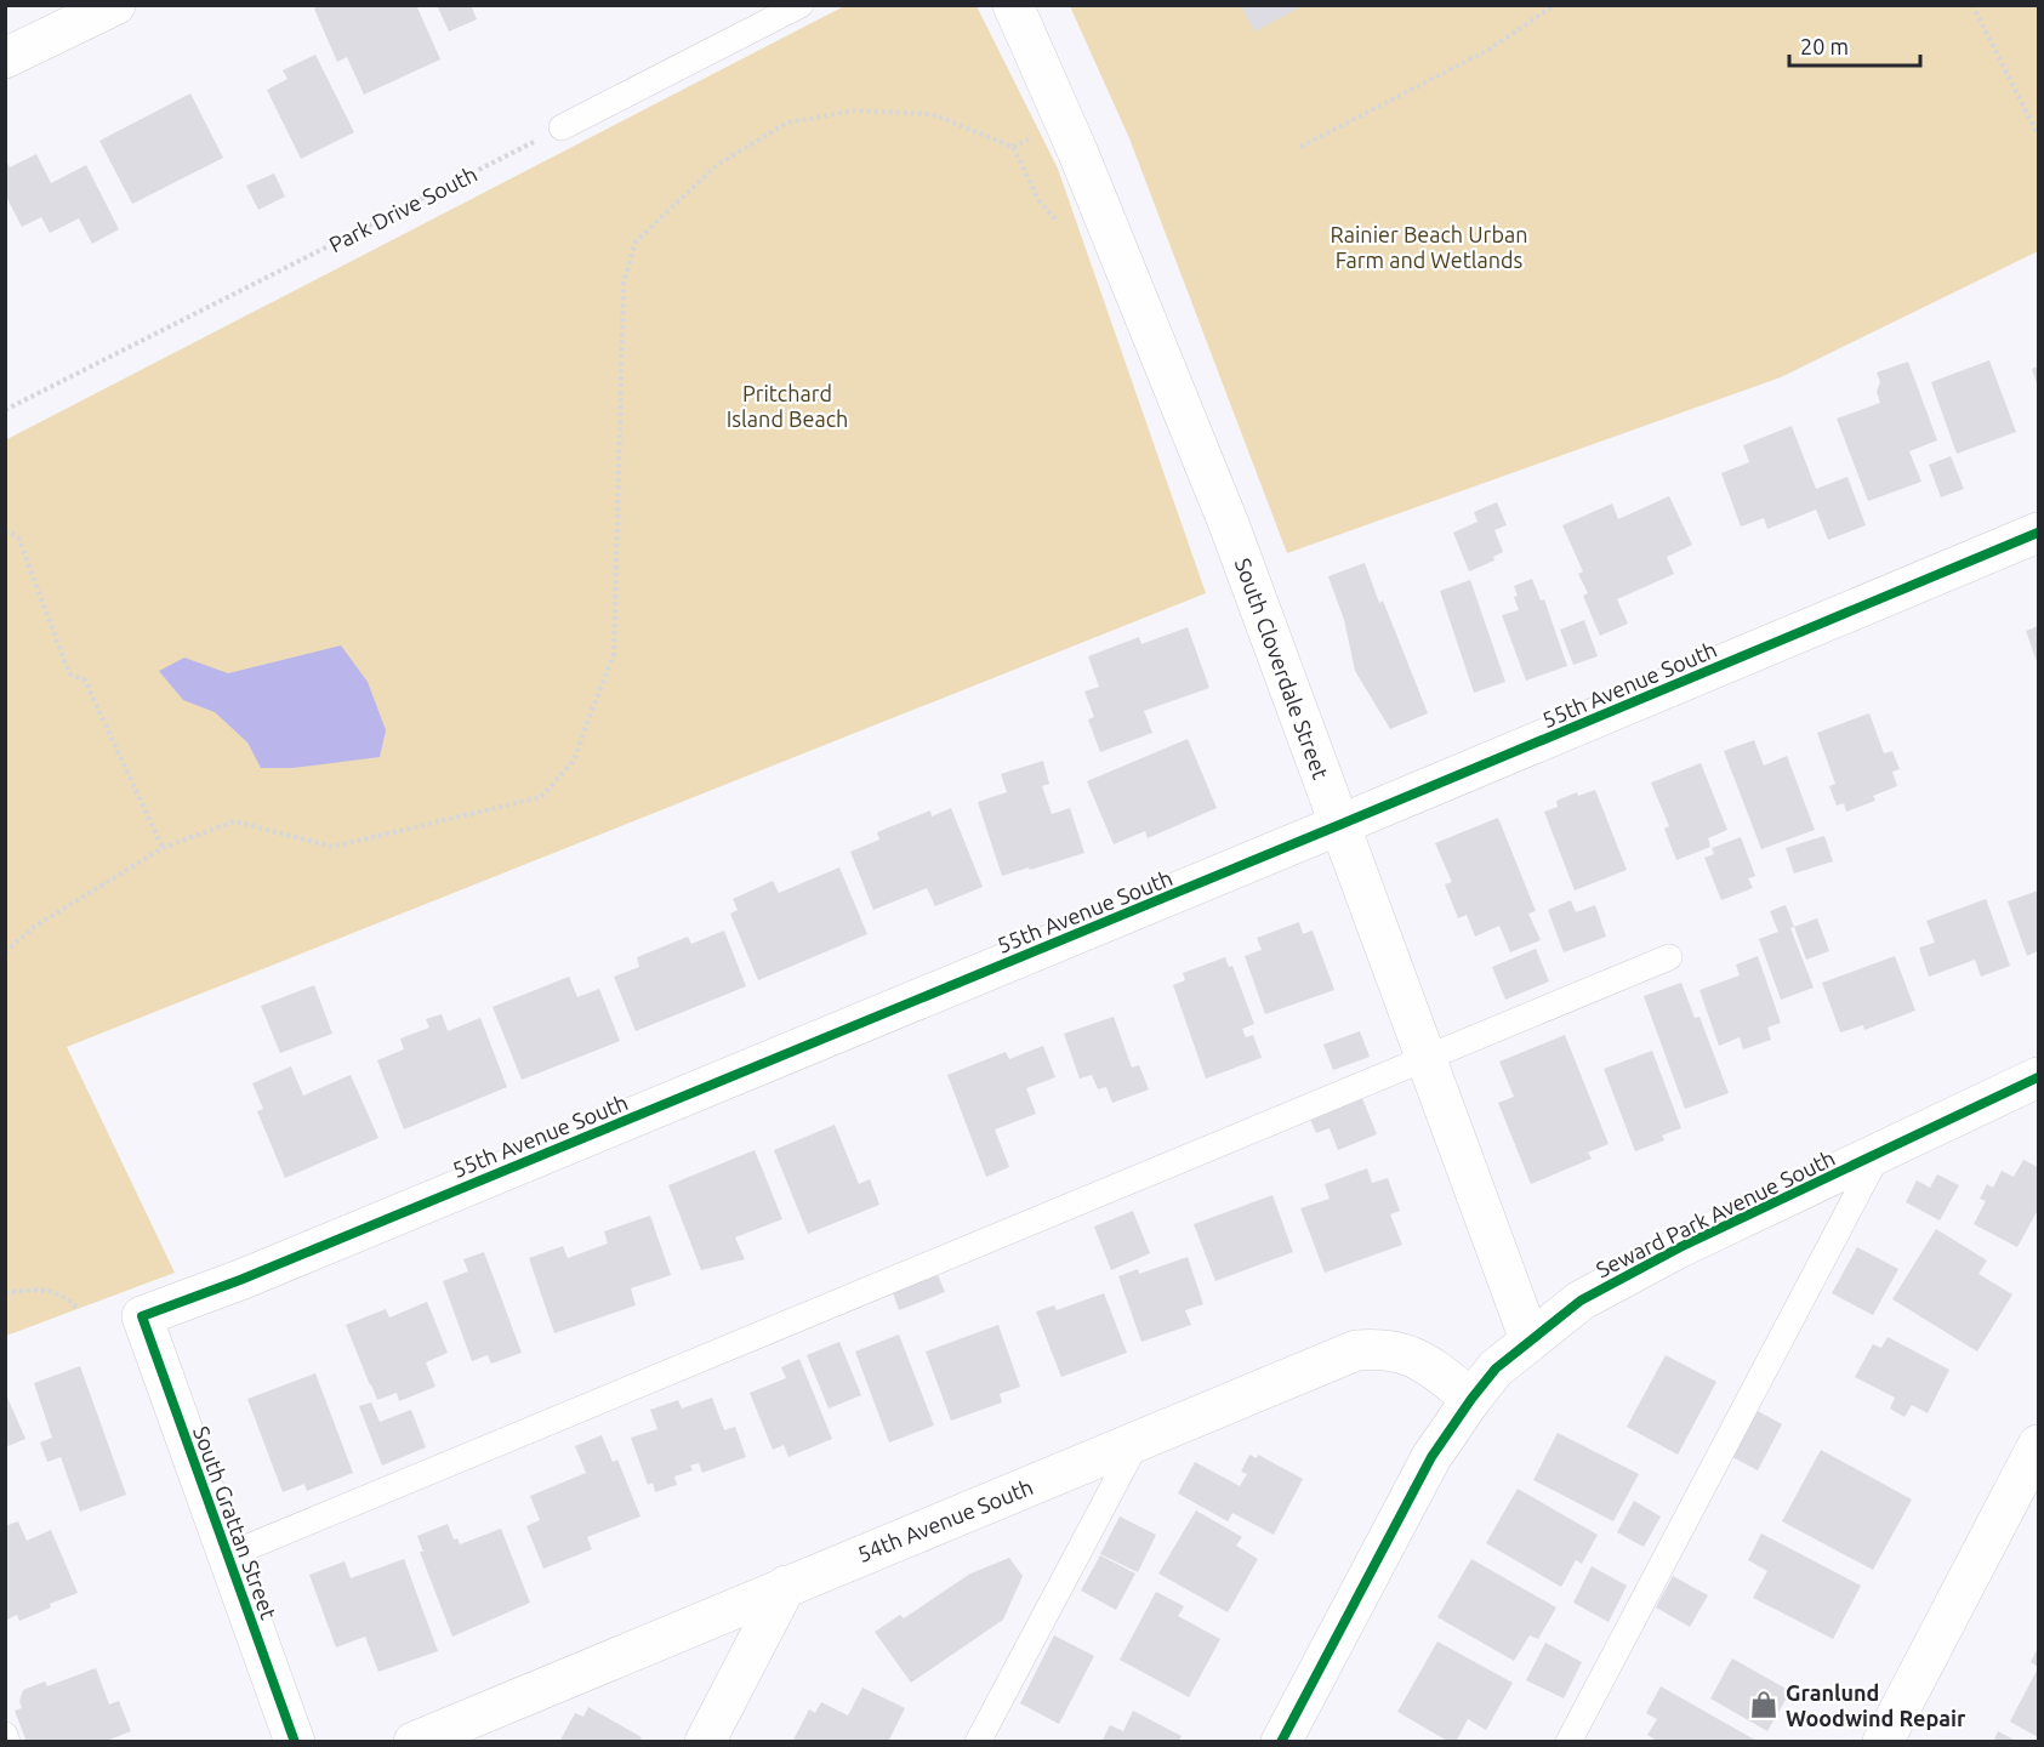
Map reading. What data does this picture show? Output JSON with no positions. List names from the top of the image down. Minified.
{"streets":{"street":["South Cloverdale Street","55th Avenue South","Seward Park Avenue South","54th Avenue South","South Grattan Street"],"path":["Park Drive South"]},"crossings":[["South Cloverdale Street","55th Avenue South"],["South Cloverdale Street","Seward Park Avenue South"],["55th Avenue South","South Grattan Street"],["Seward Park Avenue South","54th Avenue South"]],"parks":["Rainier Beach Urban Farm and Wetlands","Pritchard Island Beach"],"places":{"shop":["Granlund Woodwind Repair"]},"scale_bar":"20 m"}
